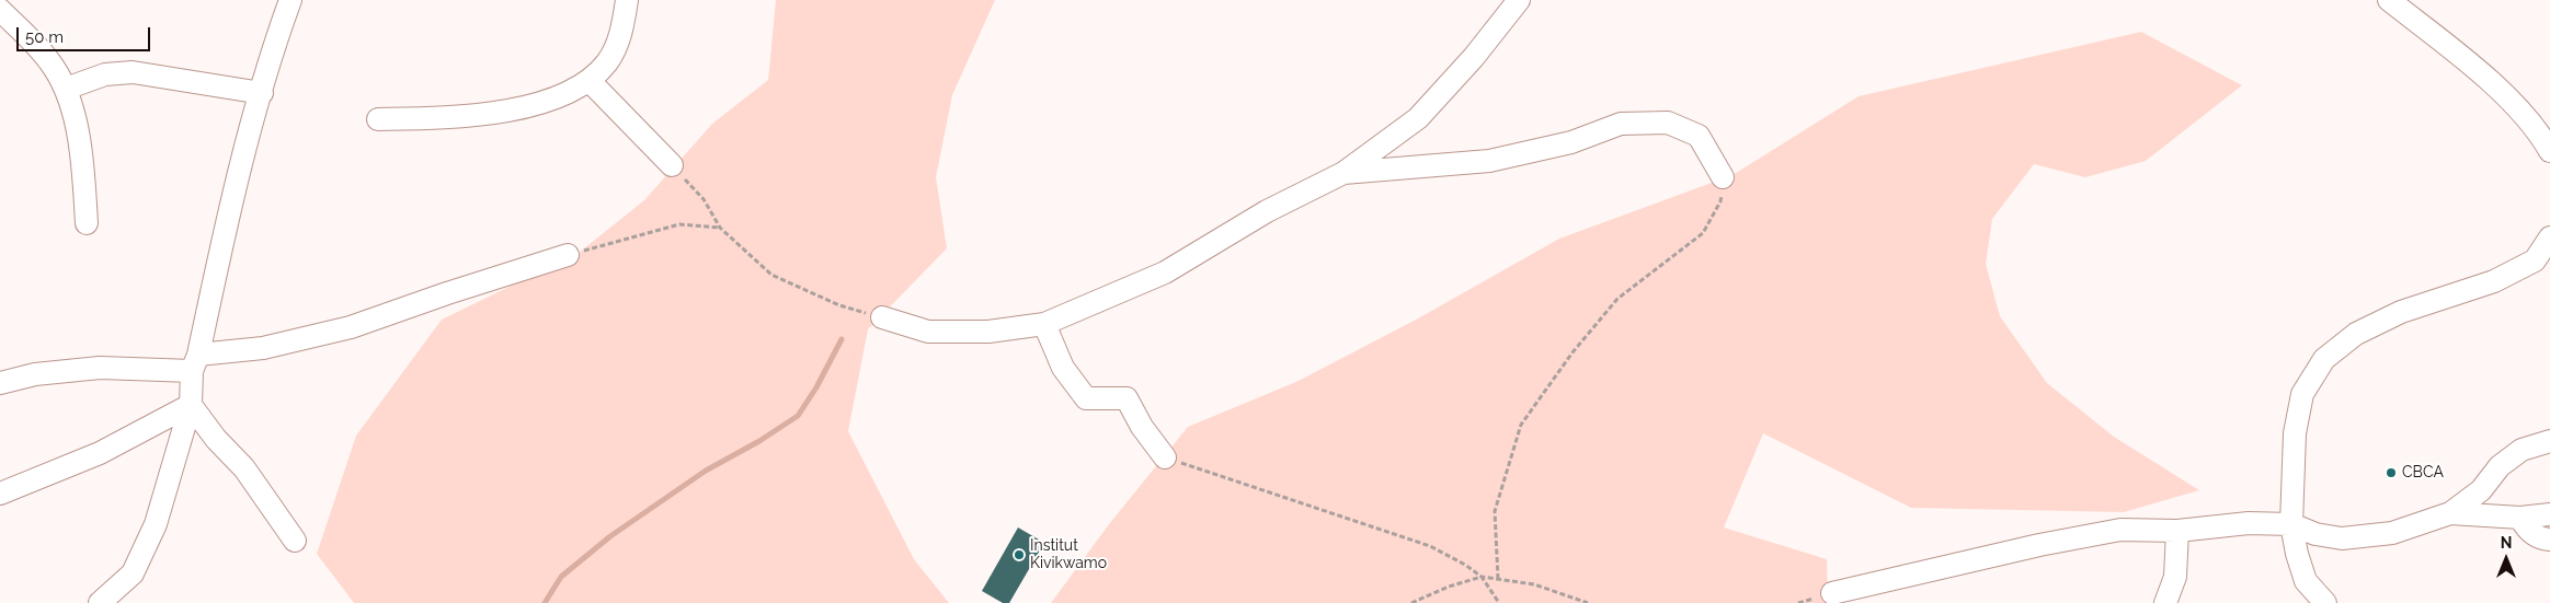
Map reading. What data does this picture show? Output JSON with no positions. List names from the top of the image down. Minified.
{"places":["CBCA","Institut Kivikwamo"],"scale_bar":"50 m","north":"top"}
